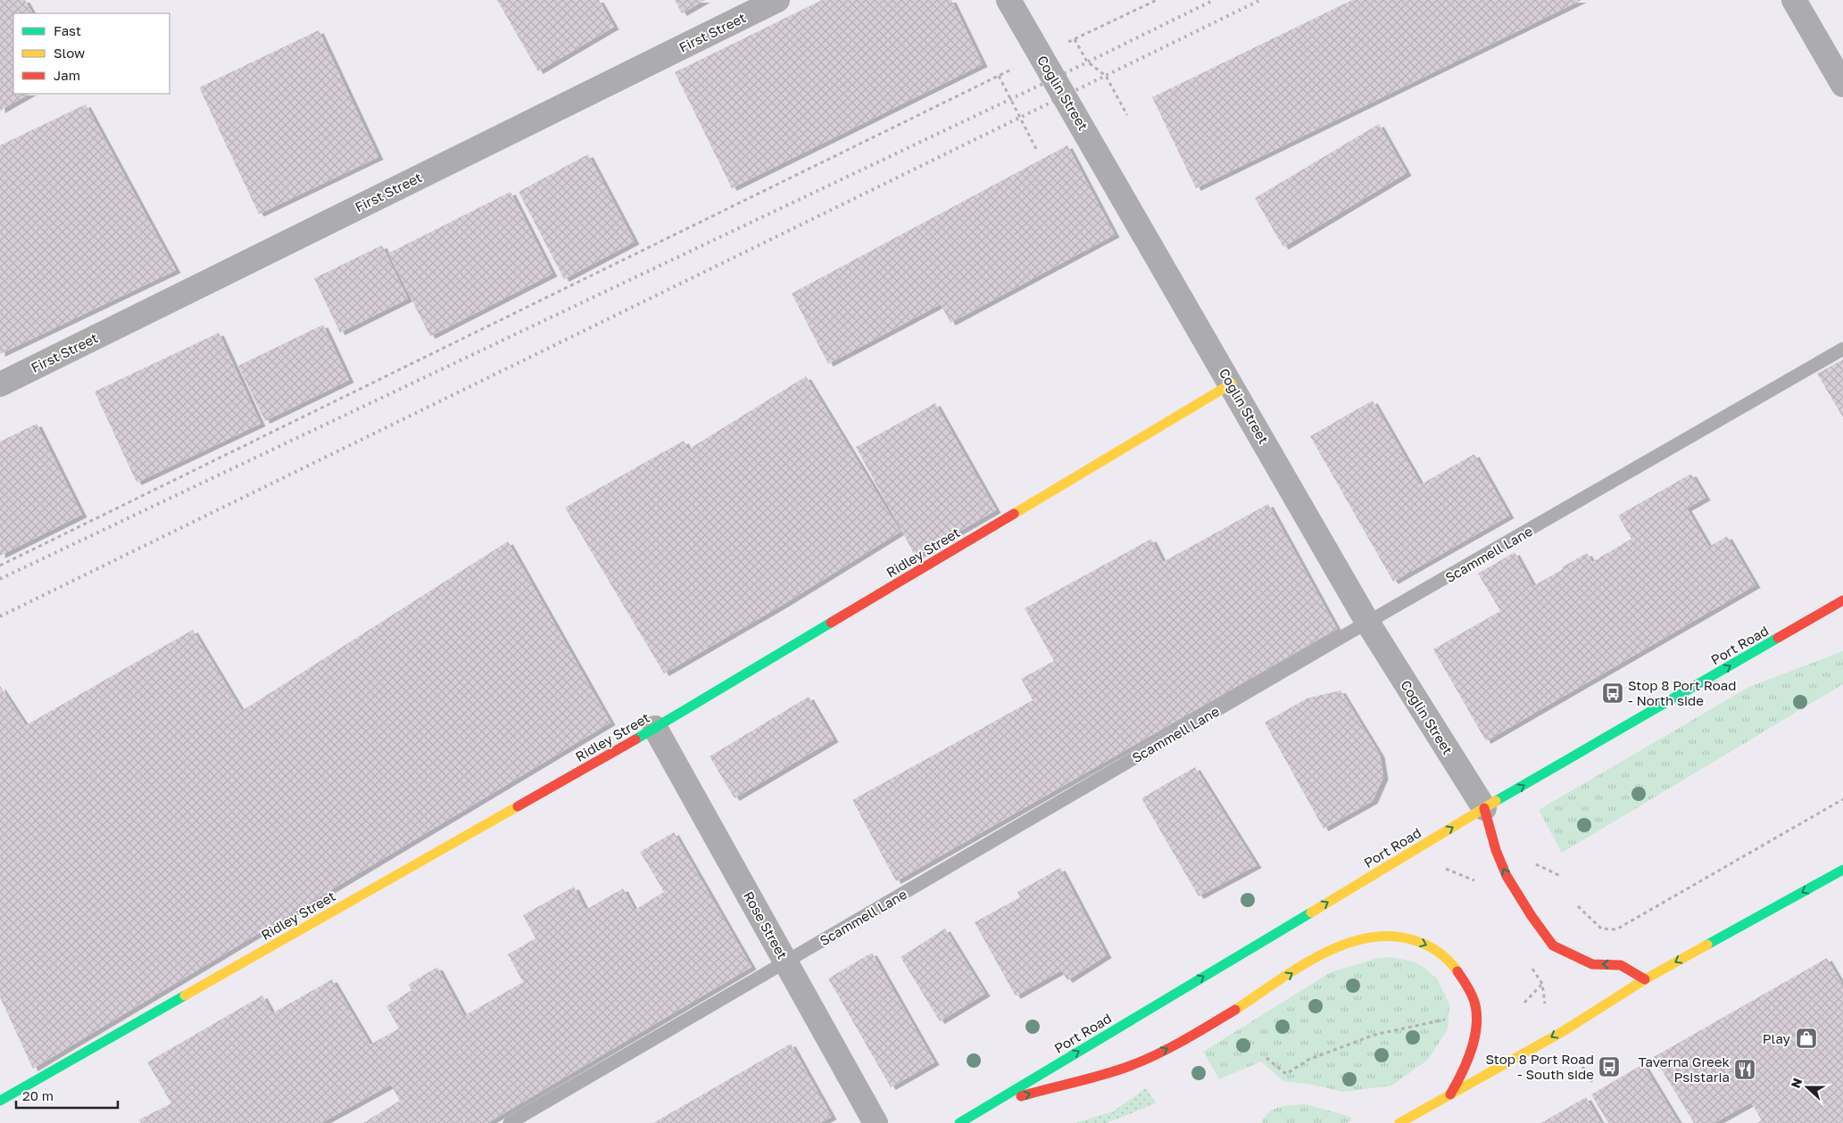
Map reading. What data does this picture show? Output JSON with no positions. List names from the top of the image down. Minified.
{"streets":{"main road":["Ridley Street","Port Road"],"street":["First Street","Coglin Street","Rose Street"],"lane":["Scammell Lane"]},"crossings":[["Coglin Street","Ridley Street"],["Coglin Street","Scammell Lane"],["Coglin Street","Port Road"],["Ridley Street","Rose Street"],["Scammell Lane","Rose Street"]],"one_way":["Port Road"],"places":{"bus stop":["Stop 8 Port Road - North side","Stop 8 Port Road - South side"],"shop":["Play"],"restaurant":["Taverna Greek Psistaria"]},"legend":["Fast","Slow","Jam"],"scale_bar":"20 m","north":"left"}
